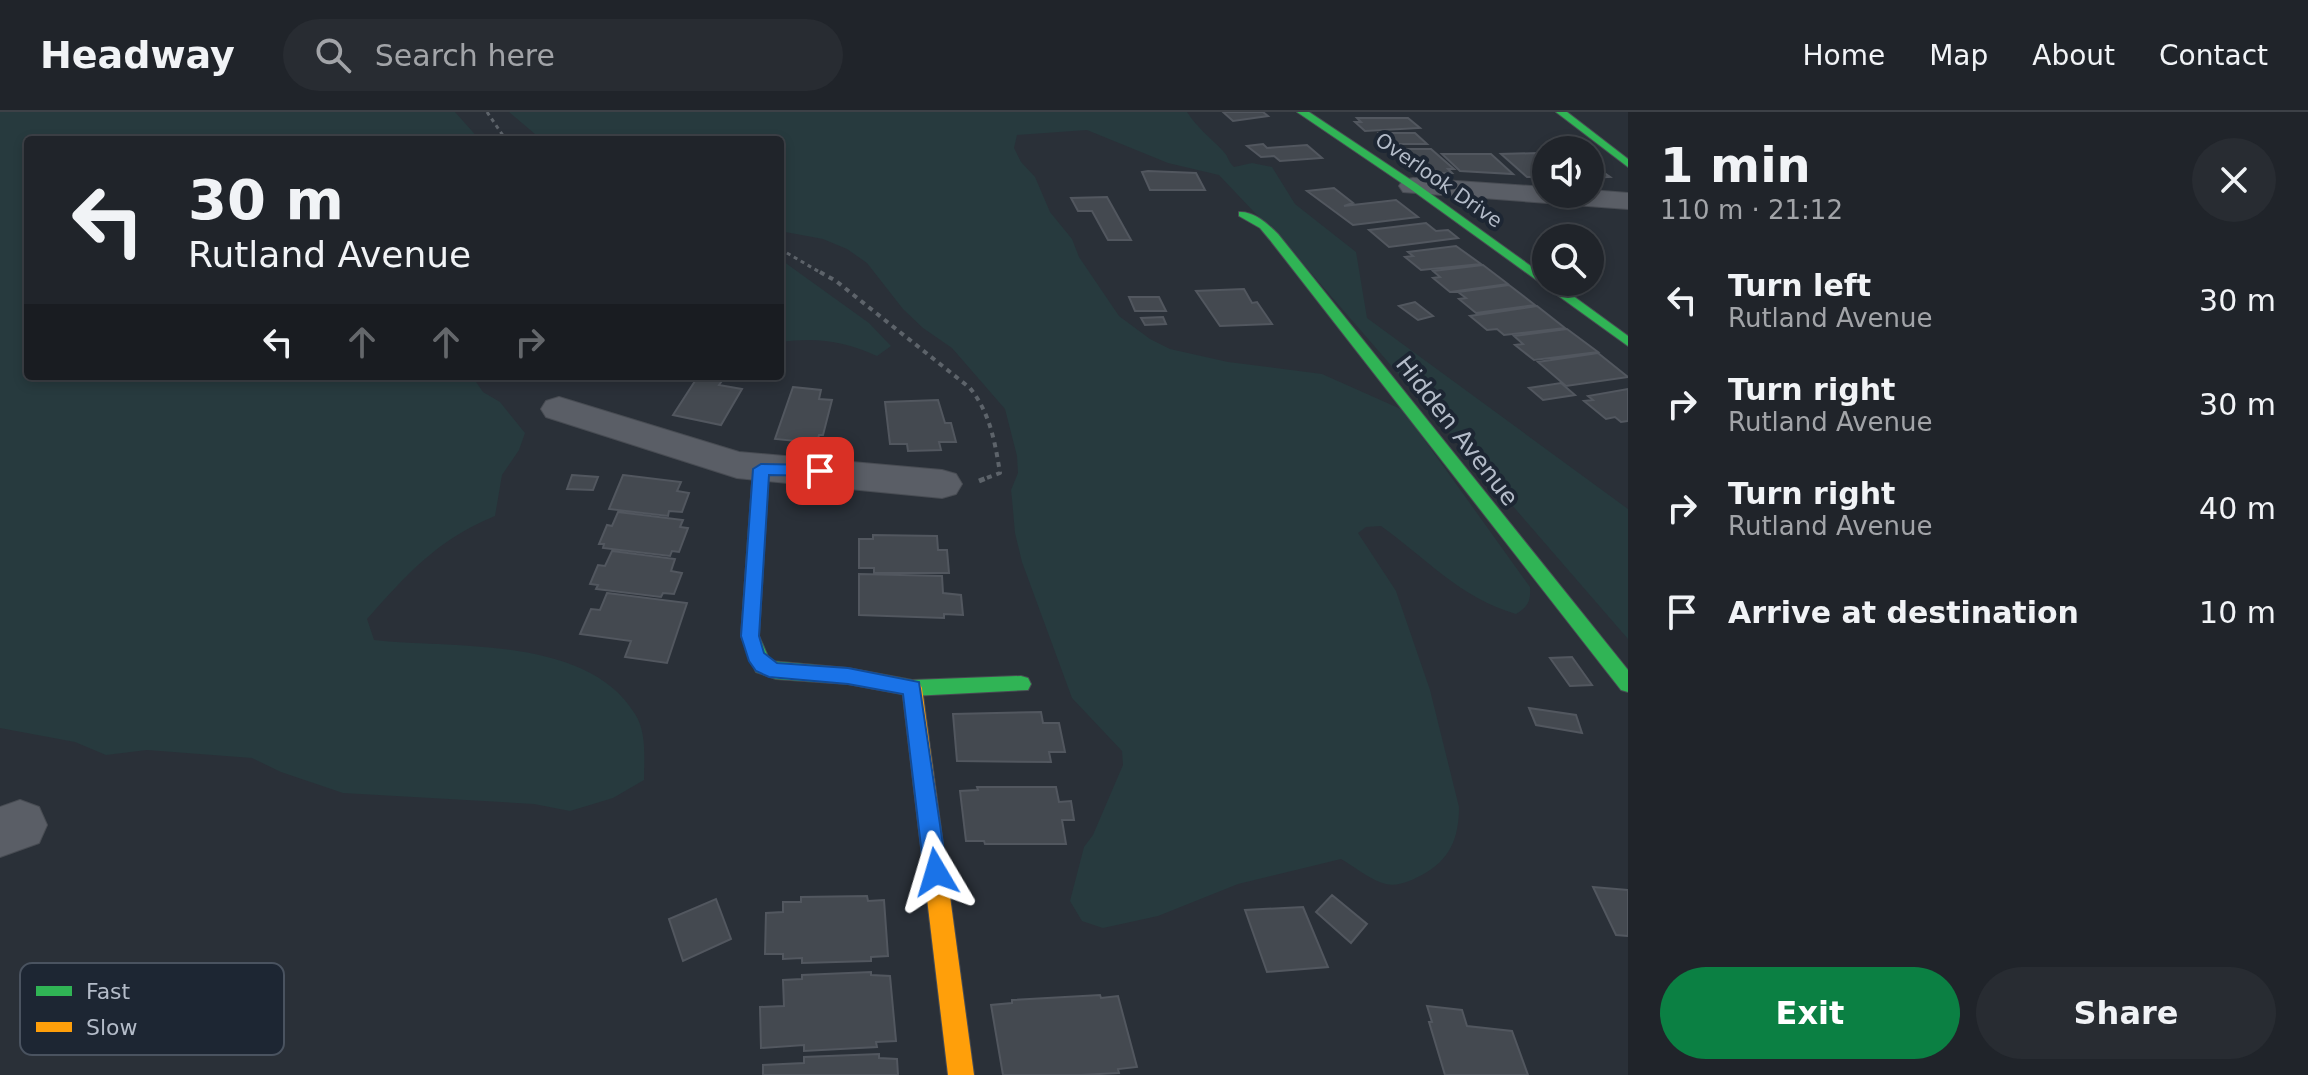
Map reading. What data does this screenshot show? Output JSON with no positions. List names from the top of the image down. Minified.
{"streets":{"street":["Overlook Drive","Hidden Avenue"]},"legend":["Fast","Slow"],"page":{"header":"Headway","search":"Search here","nav":["Home","Map","About","Contact"],"heading":["1 min","110 m · 21:12"],"turn":["30 m","Rutland Avenue"],"list":[{"name":"Turn left","note":"Rutland Avenue","value":"30 m"},{"name":"Turn right","note":"Rutland Avenue","value":"30 m"},{"name":"Turn right","note":"Rutland Avenue","value":"40 m"},{"name":"Arrive at destination","value":"10 m"}],"buttons":["Exit","Share"]}}
